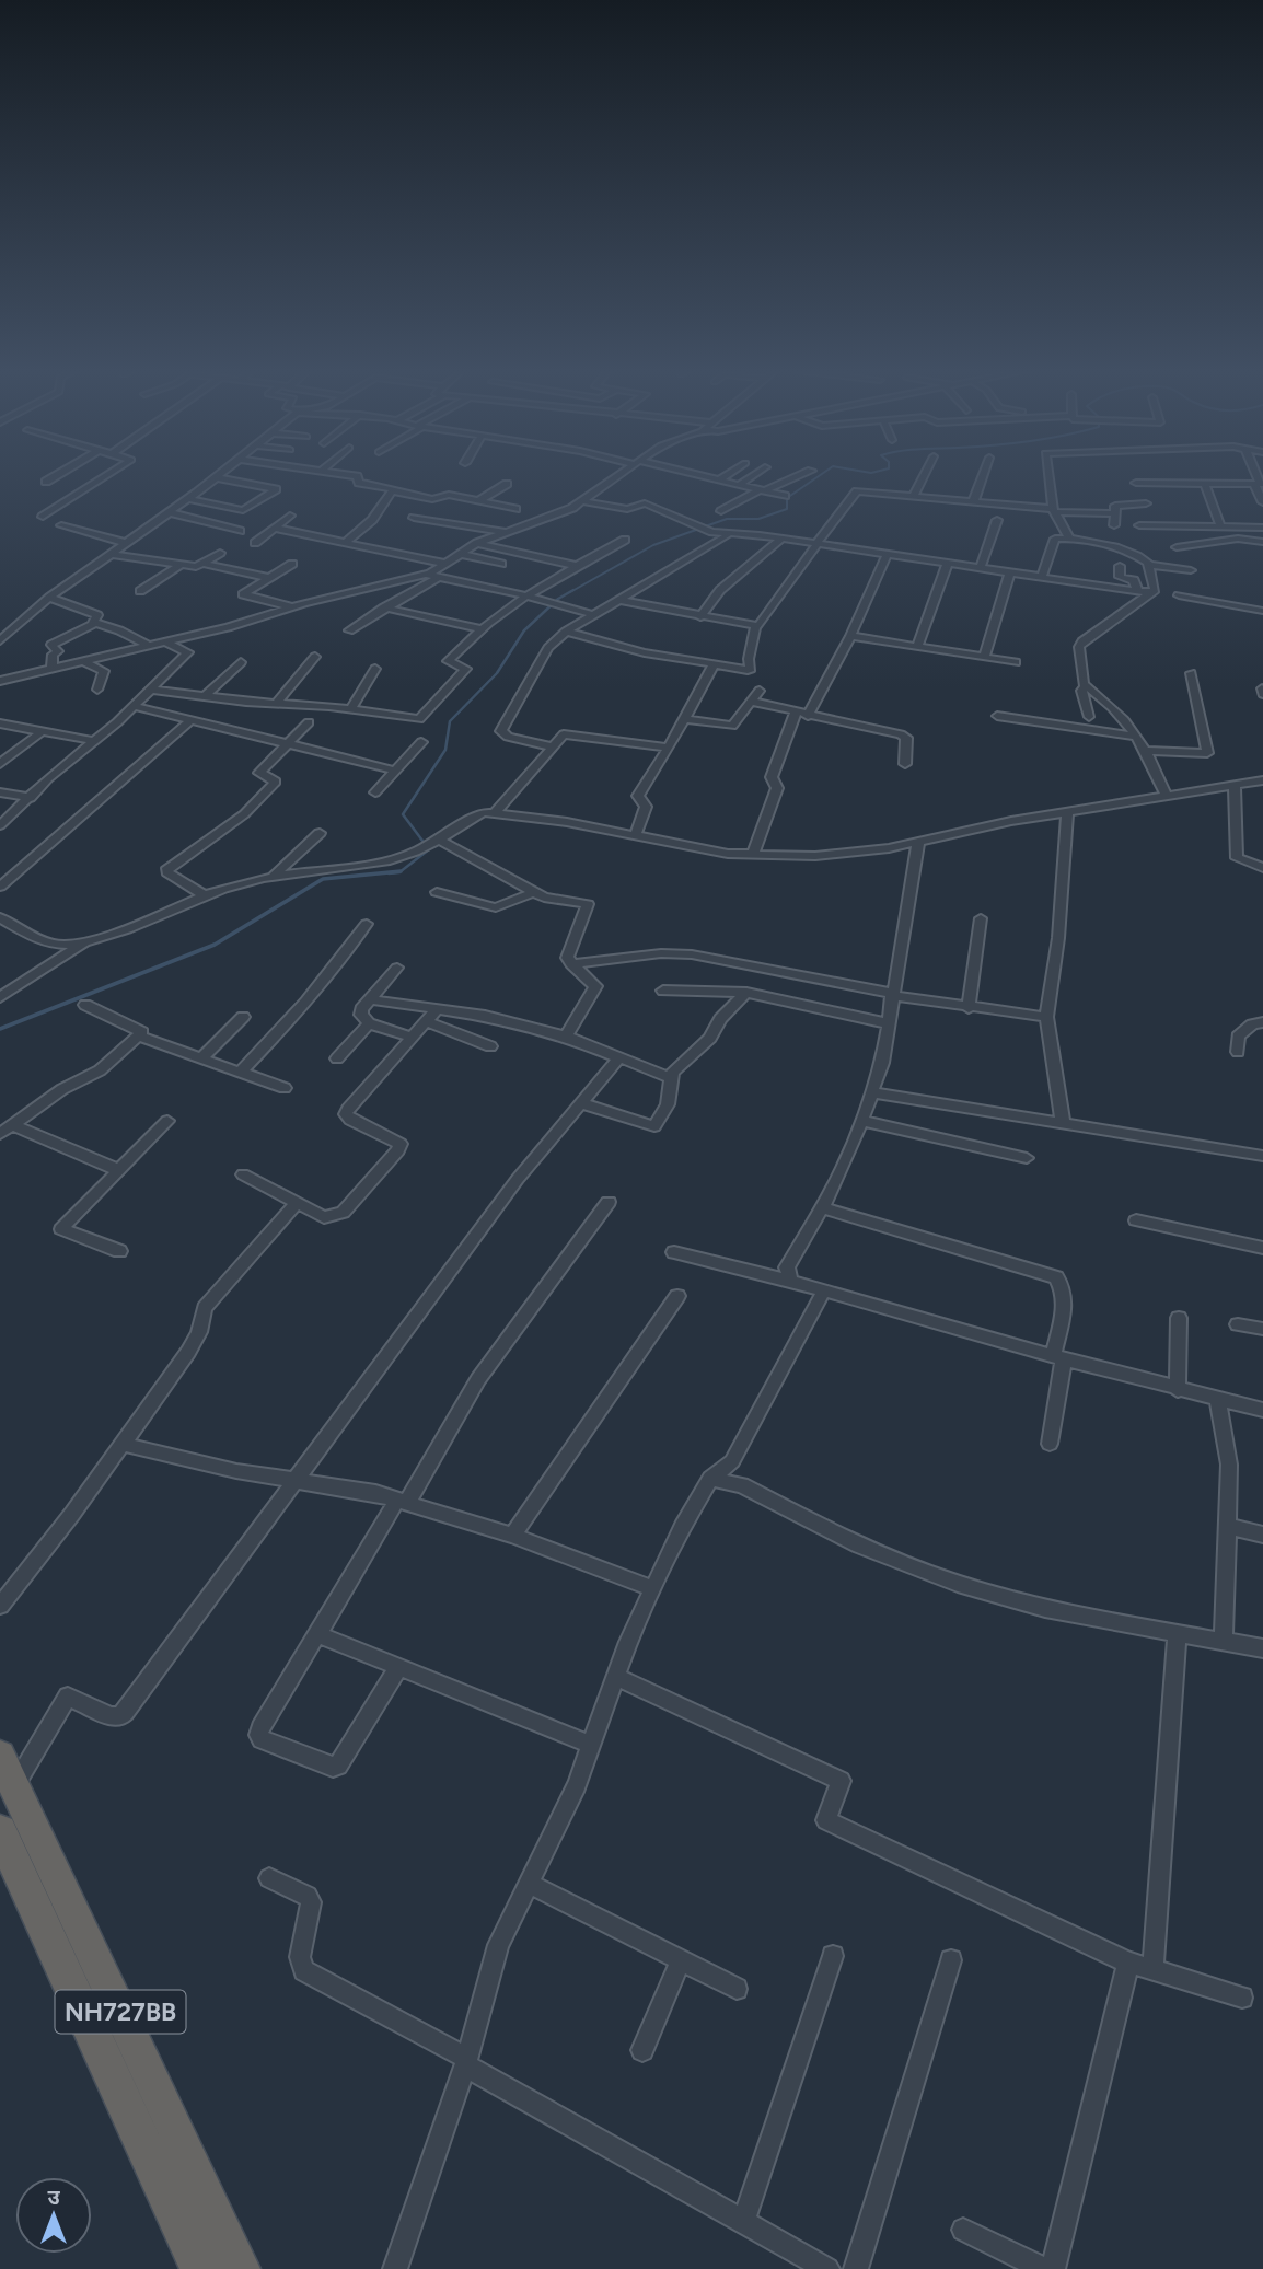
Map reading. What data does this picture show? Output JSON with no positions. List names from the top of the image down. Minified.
{"streets":{"highway":["NH727BB"]},"north":"top"}
